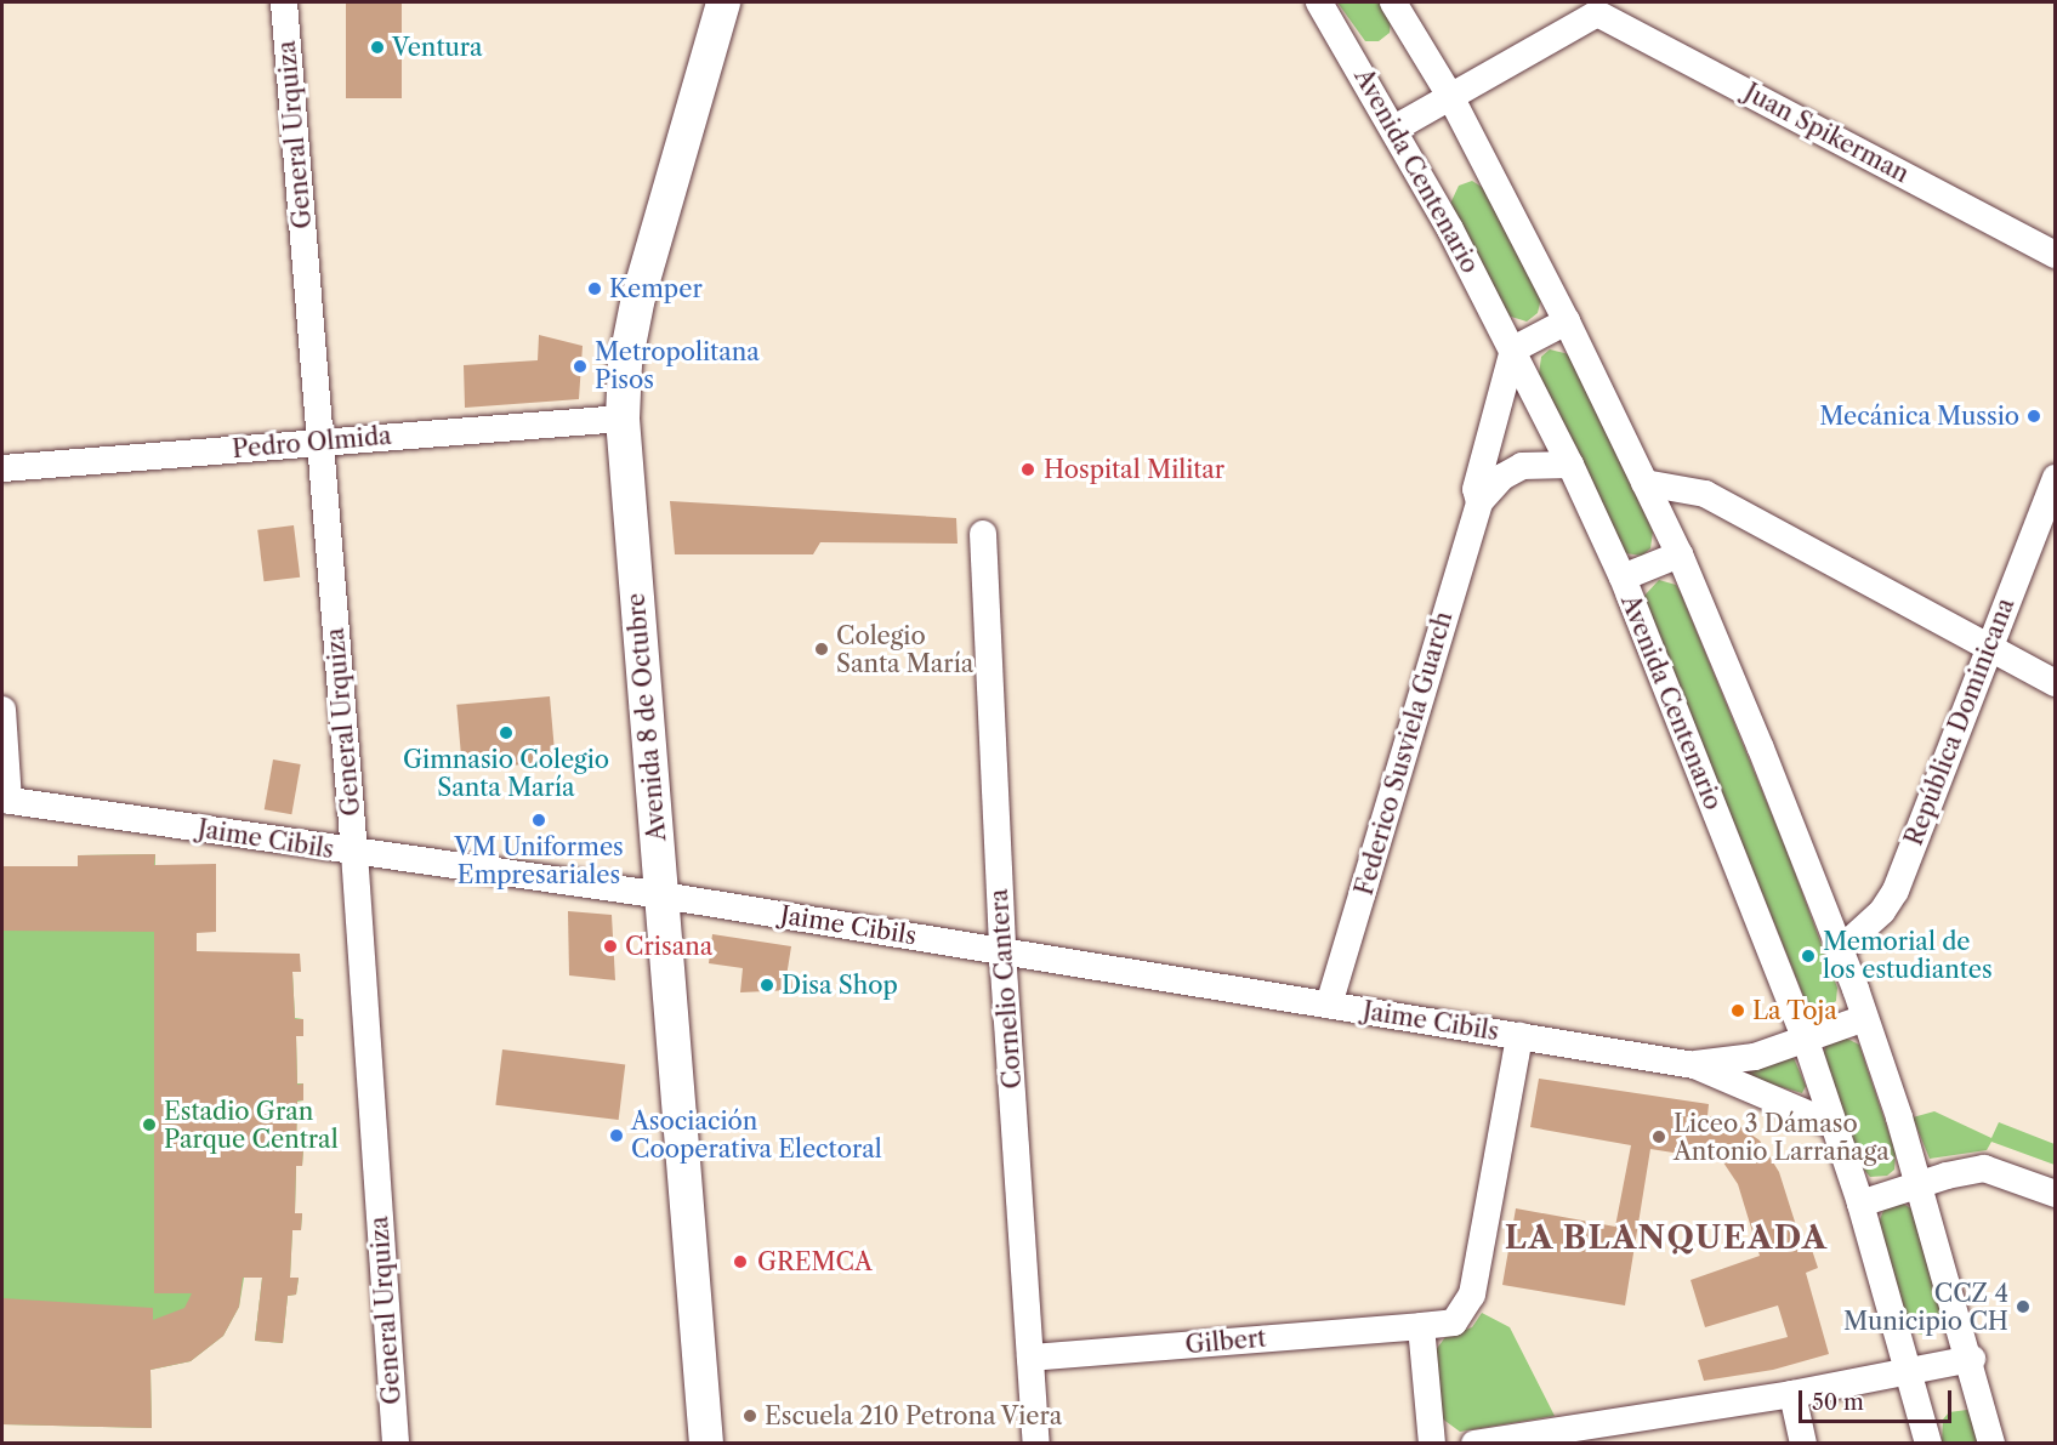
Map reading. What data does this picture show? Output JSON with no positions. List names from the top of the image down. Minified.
{"streets":{"main road":["Avenida 8 de Octubre"],"street":["Juan Spikerman","General Urquiza","Avenida Centenario","Pedro Olmida","República Dominicana","Federico Susviela Guarch","Jaime Cibils","Cornelio Cantera","Gilbert"]},"crossings":[["General Urquiza","Pedro Olmida"],["General Urquiza","Jaime Cibils"],["Avenida Centenario","Federico Susviela Guarch"],["Avenida Centenario","Jaime Cibils"],["Pedro Olmida","Avenida 8 de Octubre"],["Avenida 8 de Octubre","Jaime Cibils"],["Federico Susviela Guarch","Jaime Cibils"],["Jaime Cibils","Cornelio Cantera"],["Cornelio Cantera","Gilbert"]],"districts":["LA BLANQUEADA"],"places":["Ventura","Kemper","Metropolitana Pisos","Mecánica Mussio","Hospital Militar","Colegio Santa María","Gimnasio Colegio Santa María","VM Uniformes Empresariales","Crisana","Memorial de los estudiantes","Disa Shop","La Toja","Estadio Gran Parque Central","Asociación Cooperativa Electoral","Liceo 3 Dámaso Antonio Larrañaga","GREMCA","CCZ 4 Municipio CH","Escuela 210 Petrona Viera"],"scale_bar":"50 m"}
